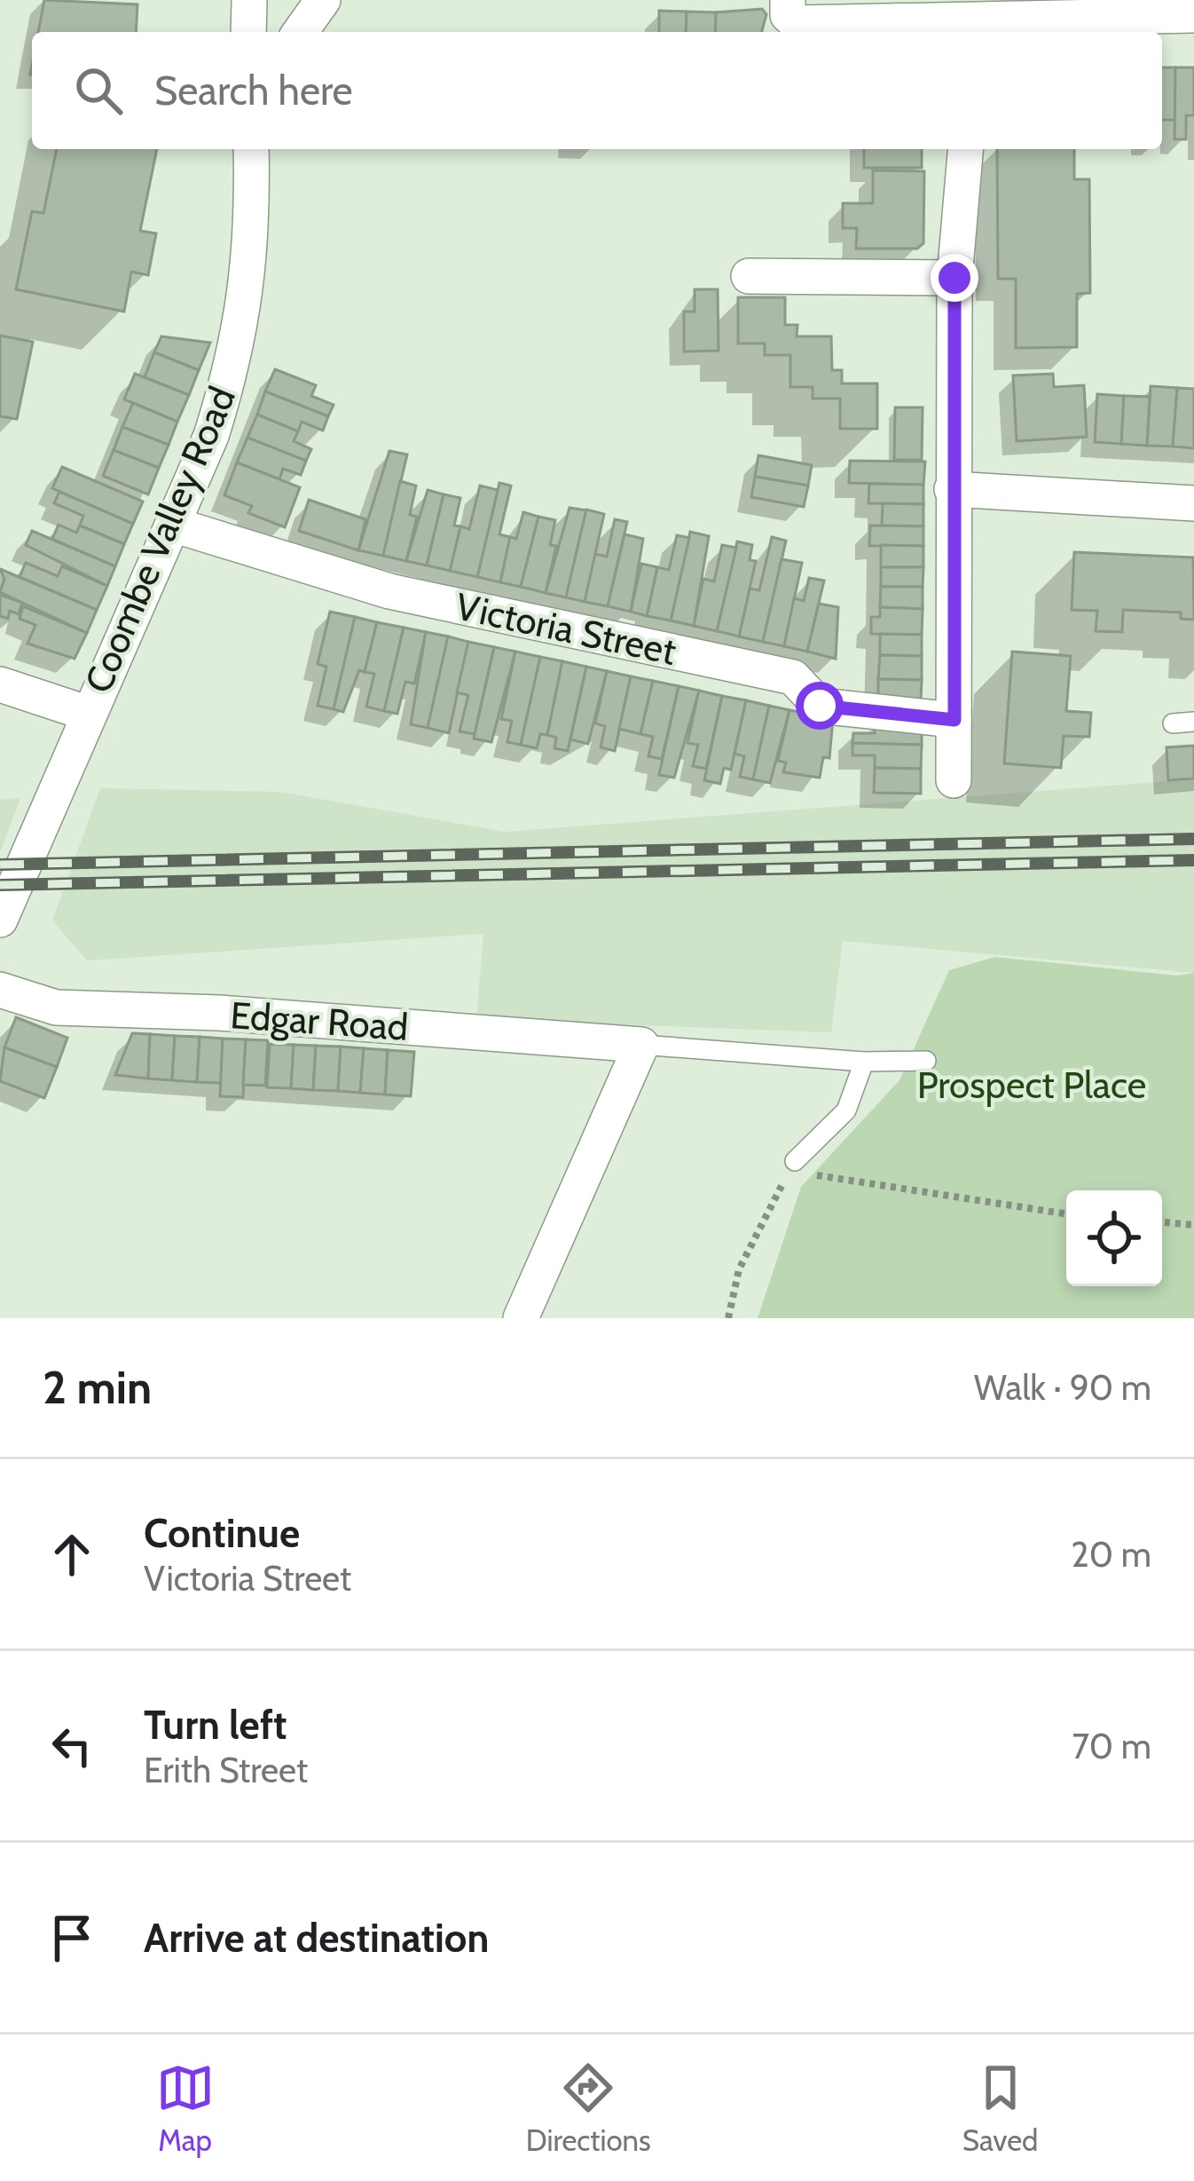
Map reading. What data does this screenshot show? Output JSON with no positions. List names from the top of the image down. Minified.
{"streets":{"street":["Coombe Valley Road","Victoria Street","Edgar Road"]},"crossings":[["Coombe Valley Road","Victoria Street"]],"parks":["Prospect Place"],"page":{"search":"Search here","heading":["2 min","Walk · 90 m"],"list":[["Continue","Victoria Street","20 m"],["Turn left","Erith Street","70 m"],"Arrive at destination"],"nav":["Map","Directions","Saved"]}}
